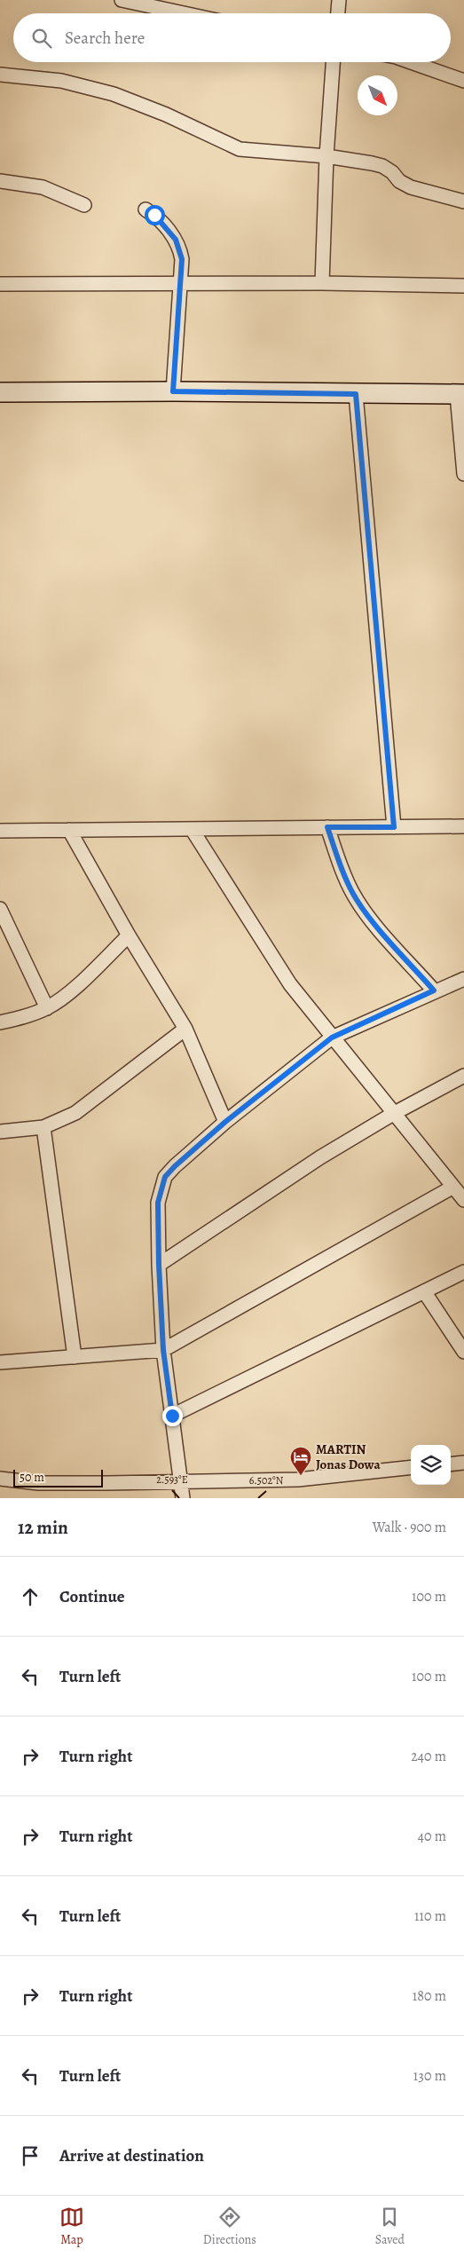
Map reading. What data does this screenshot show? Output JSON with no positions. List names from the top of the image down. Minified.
{"places":{"hotel":["MARTIN Jonas Dowa"]},"scale_bar":"50 m","north":"bottom right","page":{"search":"Search here","scale":"50 m","heading":["12 min","Walk · 900 m"],"list":[["Continue","100 m"],["Turn left","100 m"],["Turn right","240 m"],["Turn right","40 m"],["Turn left","110 m"],["Turn right","180 m"],["Turn left","130 m"],"Arrive at destination"],"nav":["Map","Directions","Saved"]},"coordinates":["2.593°E","6.502°N"]}
